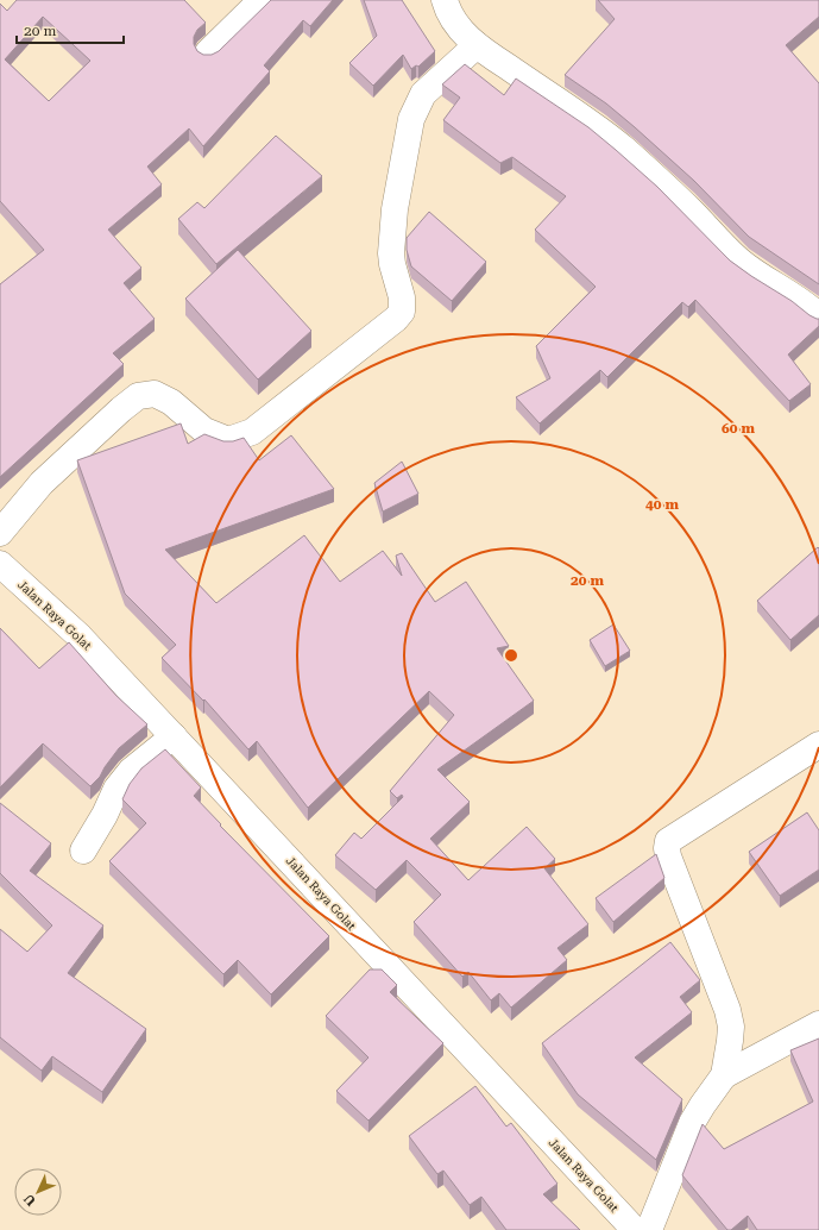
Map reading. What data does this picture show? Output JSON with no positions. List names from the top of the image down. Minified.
{"streets":{"street":["Jalan Raya Golat"]},"scale_bar":"20 m","north":"bottom left","rings":["60 m","40 m","20 m"]}
